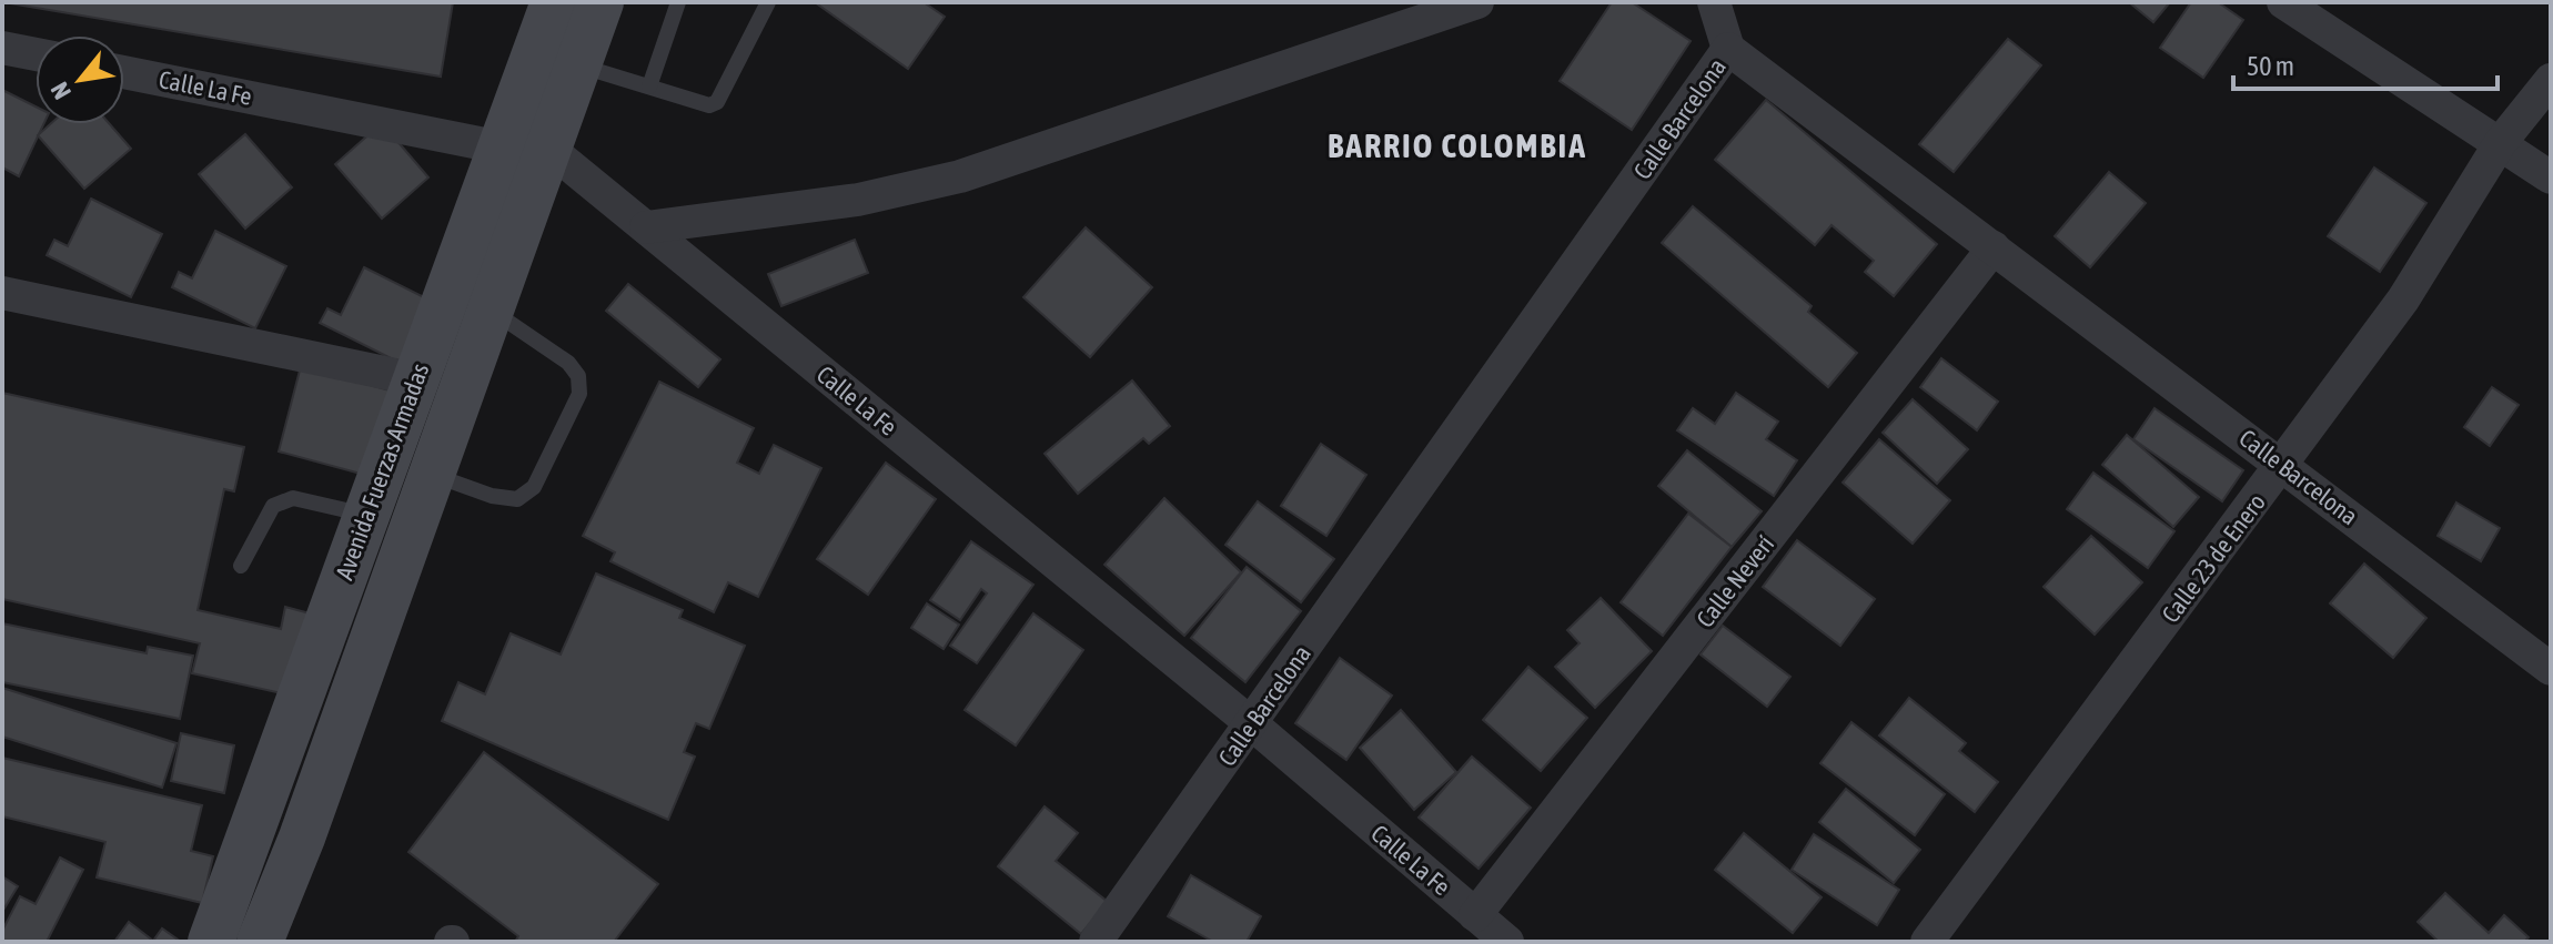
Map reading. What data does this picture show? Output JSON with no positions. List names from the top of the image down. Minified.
{"streets":{"street":["Calle La Fe","Calle Barcelona","Avenida Fuerzas Armadas","Calle 23 de Enero","Calle Neverí"]},"crossings":[["Calle La Fe","Calle Barcelona"],["Calle La Fe","Avenida Fuerzas Armadas"],["Calle La Fe","Calle Neverí"],["Calle Barcelona","Calle 23 de Enero"],["Calle Barcelona","Calle Neverí"]],"districts":["BARRIO COLOMBIA"],"scale_bar":"50 m","north":"bottom left"}
